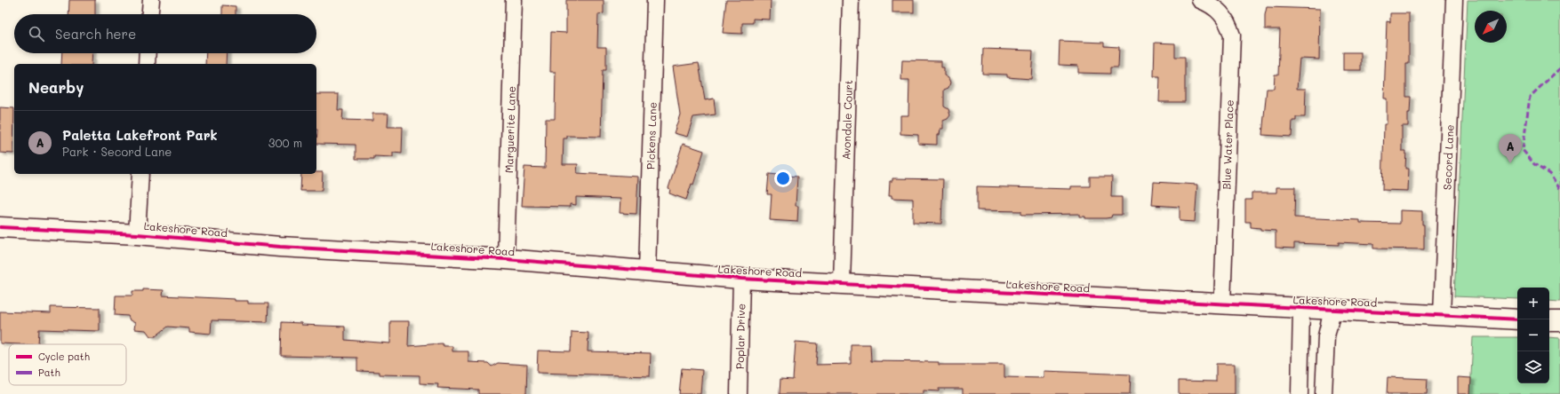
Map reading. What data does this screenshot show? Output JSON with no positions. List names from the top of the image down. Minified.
{"streets":{"main road":["Lakeshore Road"],"street":["Avondale Court","Marguerite Lane","Pickens Lane","Blue Water Place","Secord Lane","Poplar Drive"]},"crossings":[["Avondale Court","Lakeshore Road"],["Marguerite Lane","Lakeshore Road"],["Pickens Lane","Lakeshore Road"],["Blue Water Place","Lakeshore Road"],["Secord Lane","Lakeshore Road"],["Lakeshore Road","Poplar Drive"]],"legend":["Cycle path","Path"],"north":"bottom left","page":{"search":"Search here","heading":"Nearby","list":[{"mark":"A","name":"Paletta Lakefront Park","note":"Park · Secord Lane","value":"300 m"}],"pins":"A","map_buttons":["+","−"]}}
